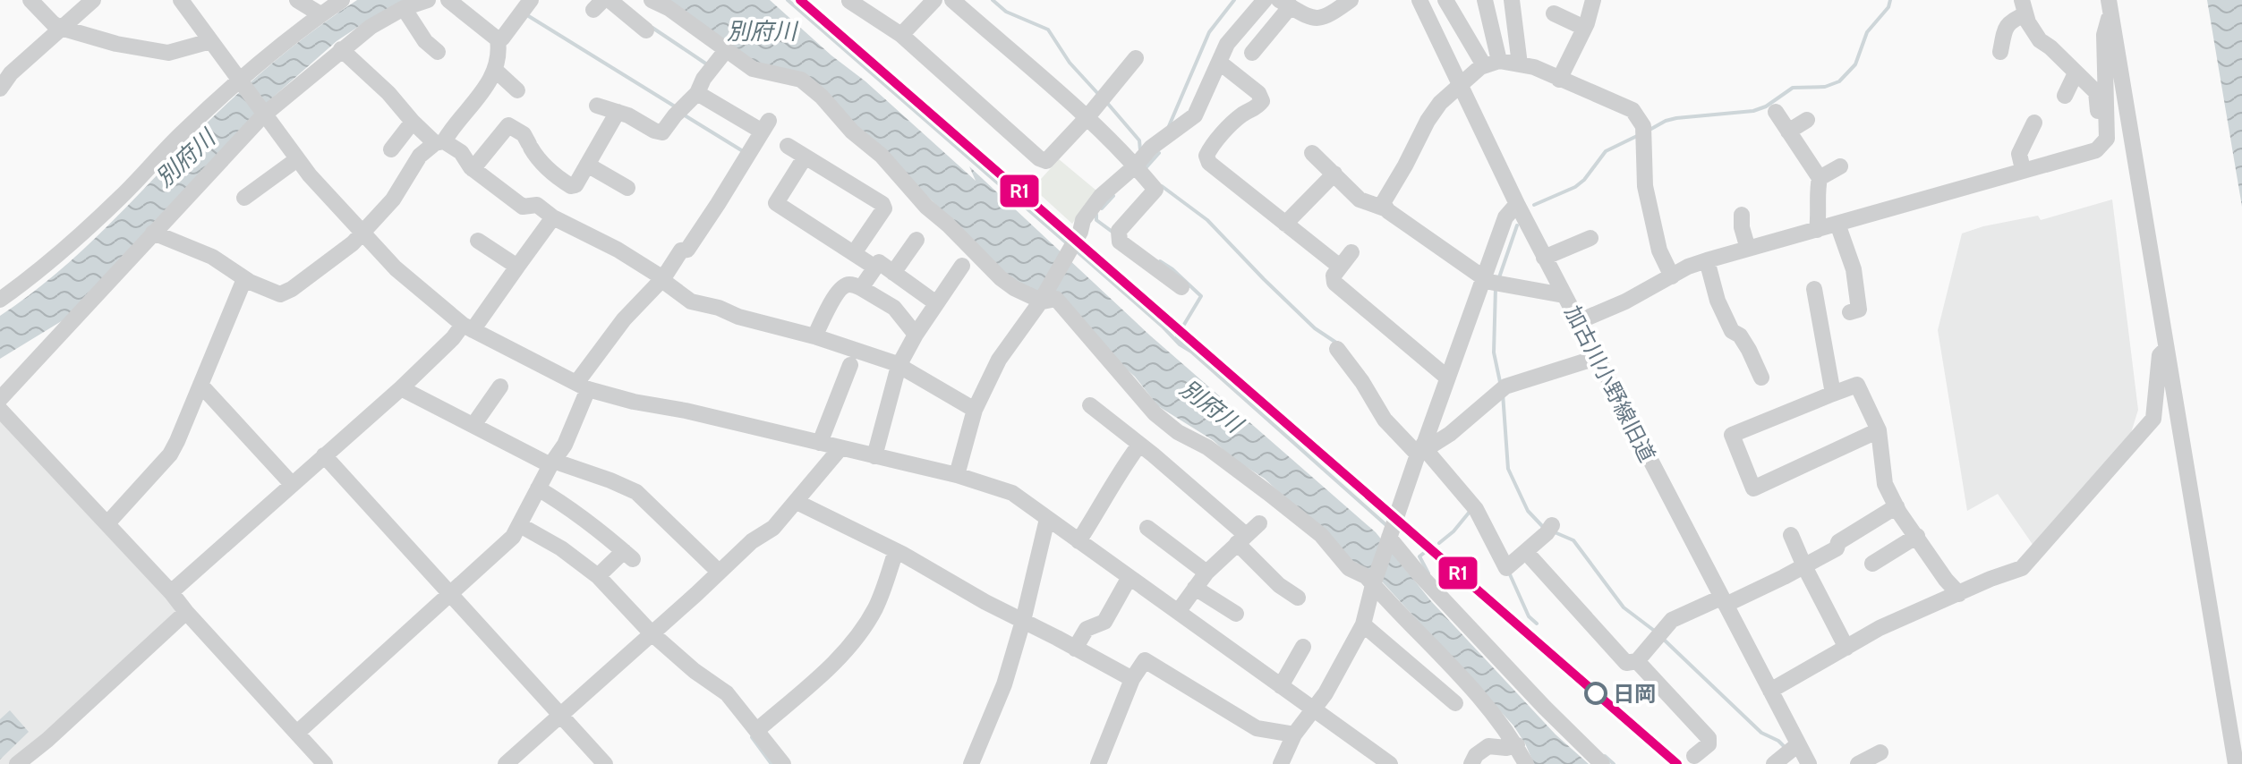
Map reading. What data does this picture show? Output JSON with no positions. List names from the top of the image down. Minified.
{"streets":{"street":["加古川小野線旧道"]},"water":["別府川"],"places":["日岡"],"lines":["transit line R1"]}
